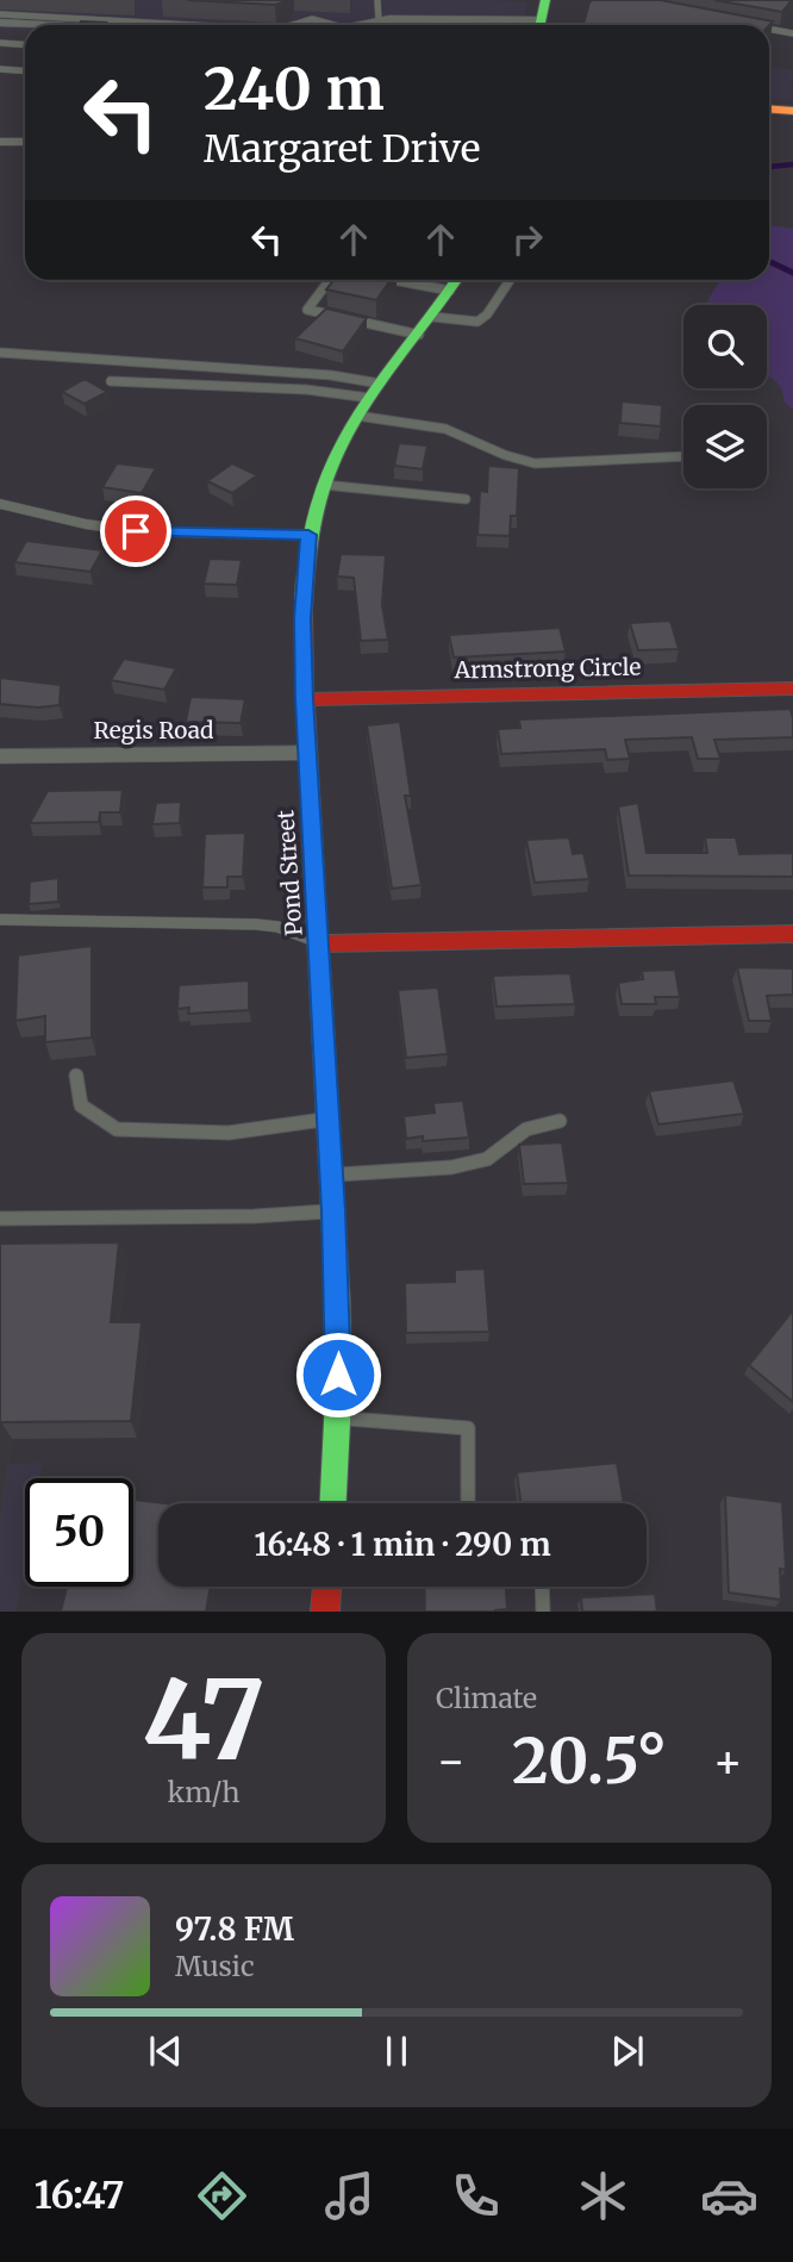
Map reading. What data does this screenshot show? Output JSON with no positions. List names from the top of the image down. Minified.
{"streets":{"main road":["Armstrong Circle","Pond Street"],"street":["Regis Road"]},"crossings":[["Armstrong Circle","Pond Street"],["Regis Road","Pond Street"]],"page":{"turn":["240 m","Margaret Drive"],"limit":"50","trip":"16:48 · 1 min · 290 m","tile":[["47","km/h"],"Climate"],"heat":["−","20.5°","+"],"song":["97.8 FM","Music"],"tabs":"16:47"}}
